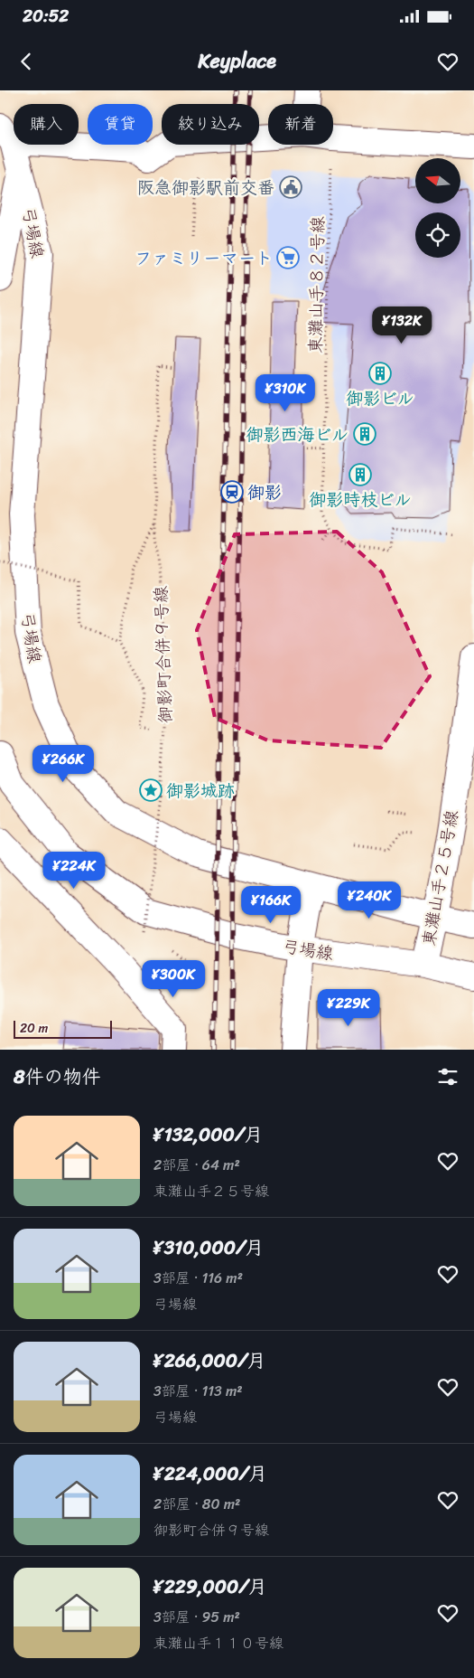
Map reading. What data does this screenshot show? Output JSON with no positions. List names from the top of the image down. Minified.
{"streets":{"street":["弓場線","東灘山手２５号線"],"path":["東灘山手８２号線","御影町合併９号線"]},"crossings":[["弓場線","東灘山手２５号線"]],"places":{"public building":["阪急御影駅前交番"],"supermarket":["ファミリーマート"],"building":["御影ビル","御影西海ビル","御影時枝ビル"],"station":["御影"],"place":["御影城跡"]},"scale_bar":"20 m","north":"left","page":{"status":"20:52","header":"Keyplace","chip":["購入","賃貸","絞り込み","新着"],"price":["¥132K","¥310K","¥266K","¥224K","¥240K","¥166K","¥300K","¥229K"],"scale":"20 m","heading":"8件の物件","list":[{"name":"¥132,000/月","note":"2部屋 · 64 m² · 東灘山手２５号線"},{"name":"¥310,000/月","note":"3部屋 · 116 m² · 弓場線"},{"name":"¥266,000/月","note":"3部屋 · 113 m² · 弓場線"},{"name":"¥224,000/月","note":"2部屋 · 80 m² · 御影町合併９号線"},{"name":"¥229,000/月","note":"3部屋 · 95 m² · 東灘山手１１０号線"}]}}
